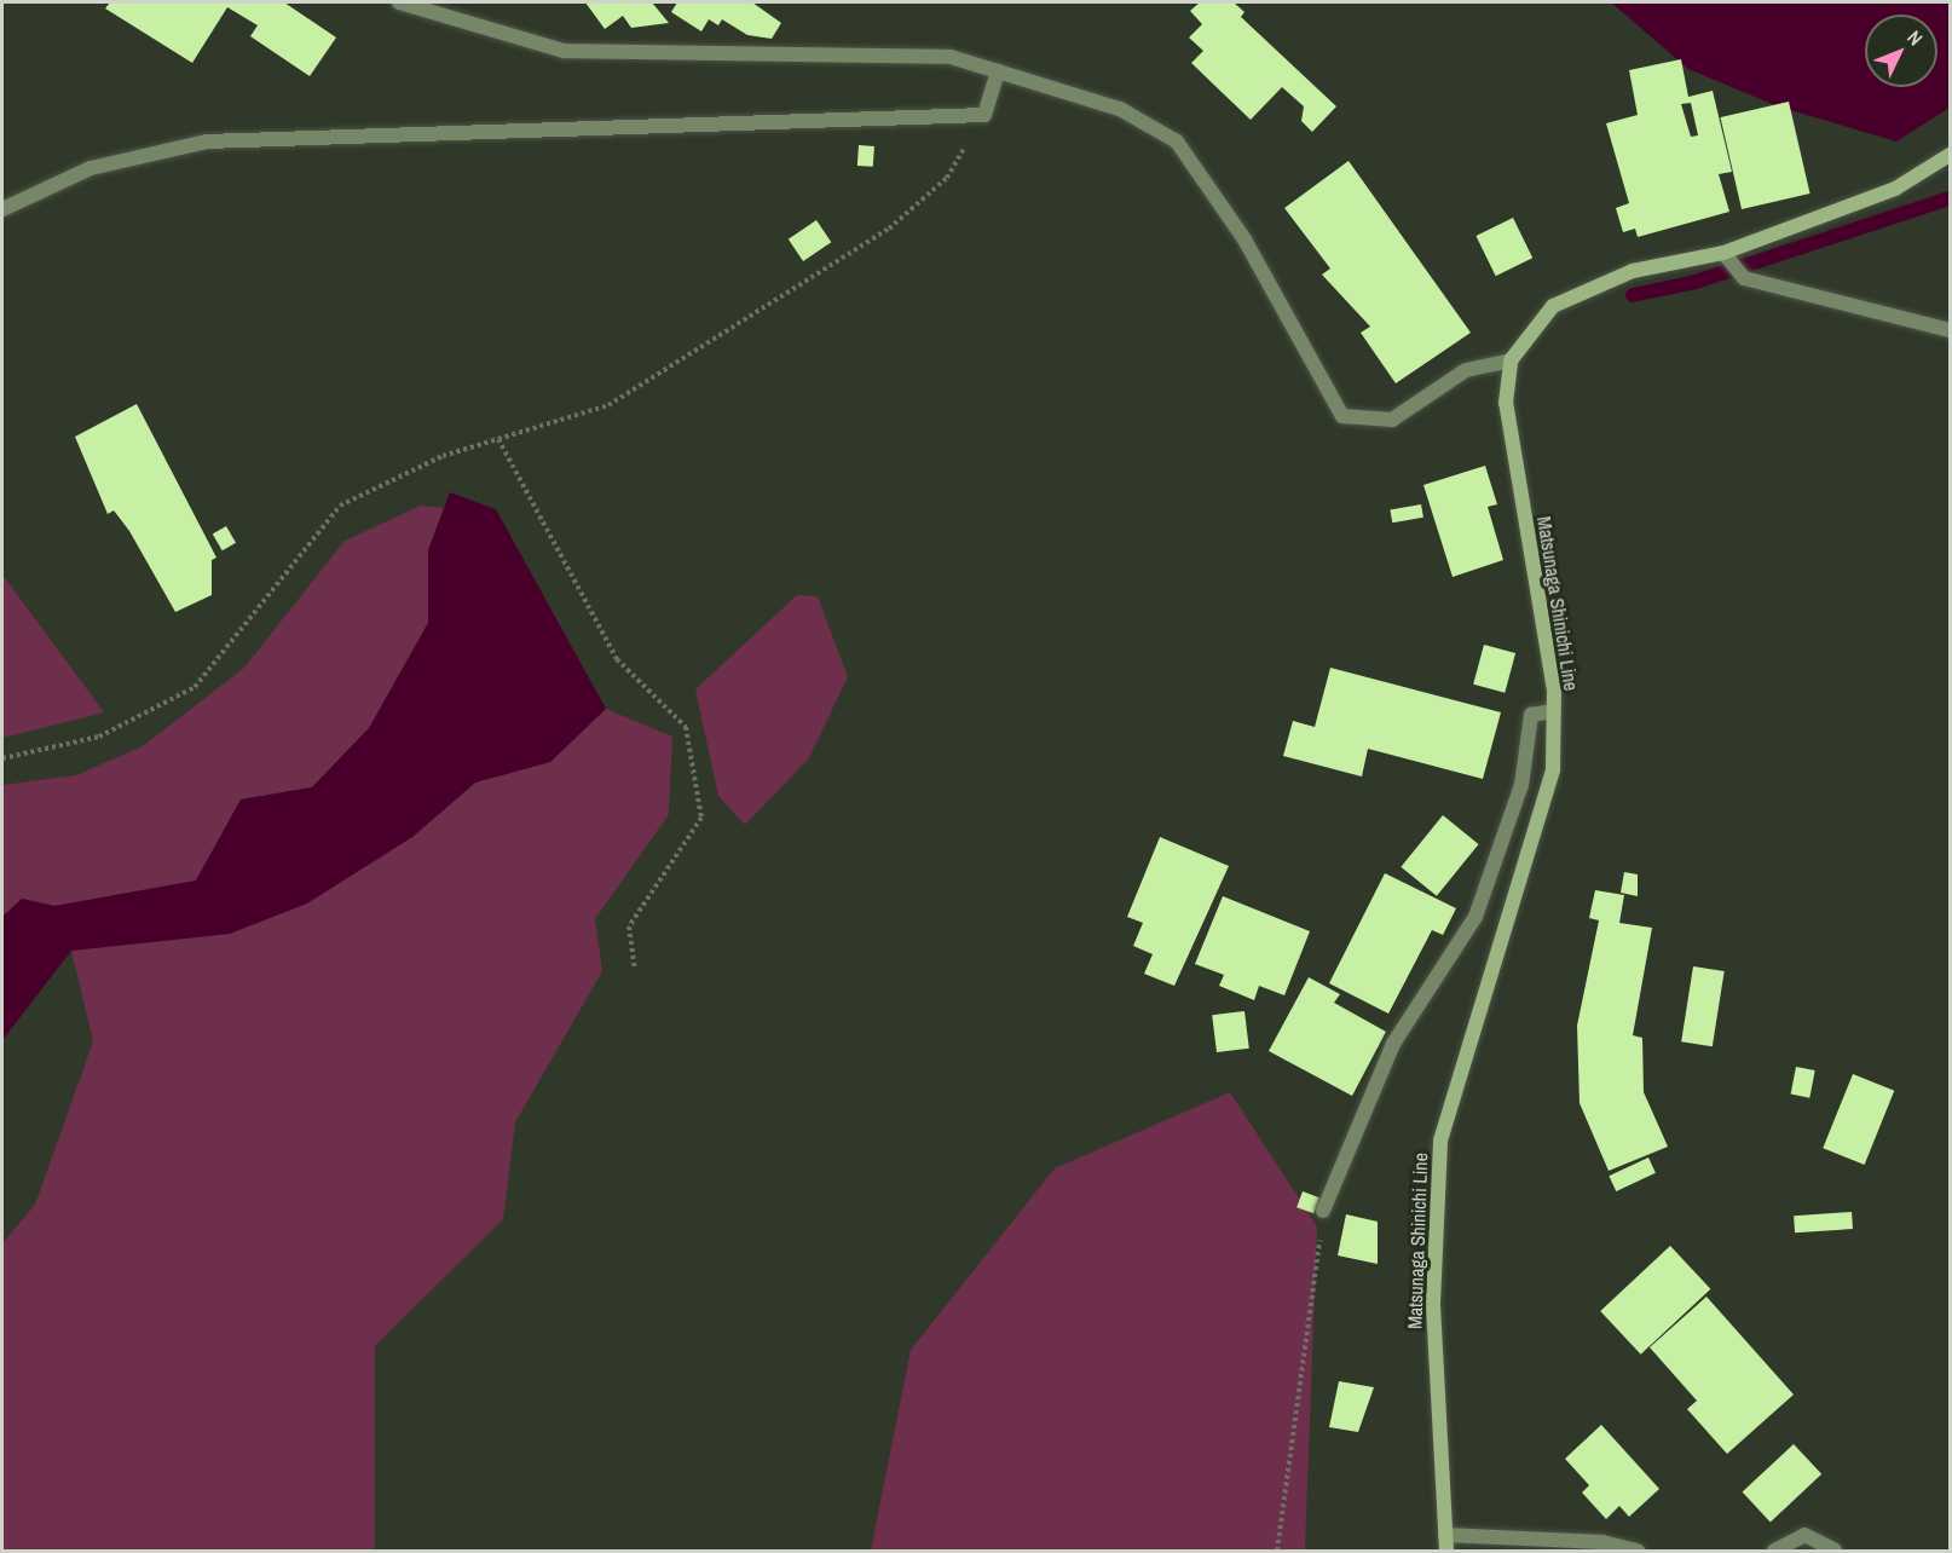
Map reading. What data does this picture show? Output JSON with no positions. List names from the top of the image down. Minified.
{"streets":{"main road":["Matsunaga Shinichi Line"]},"north":"top right"}
